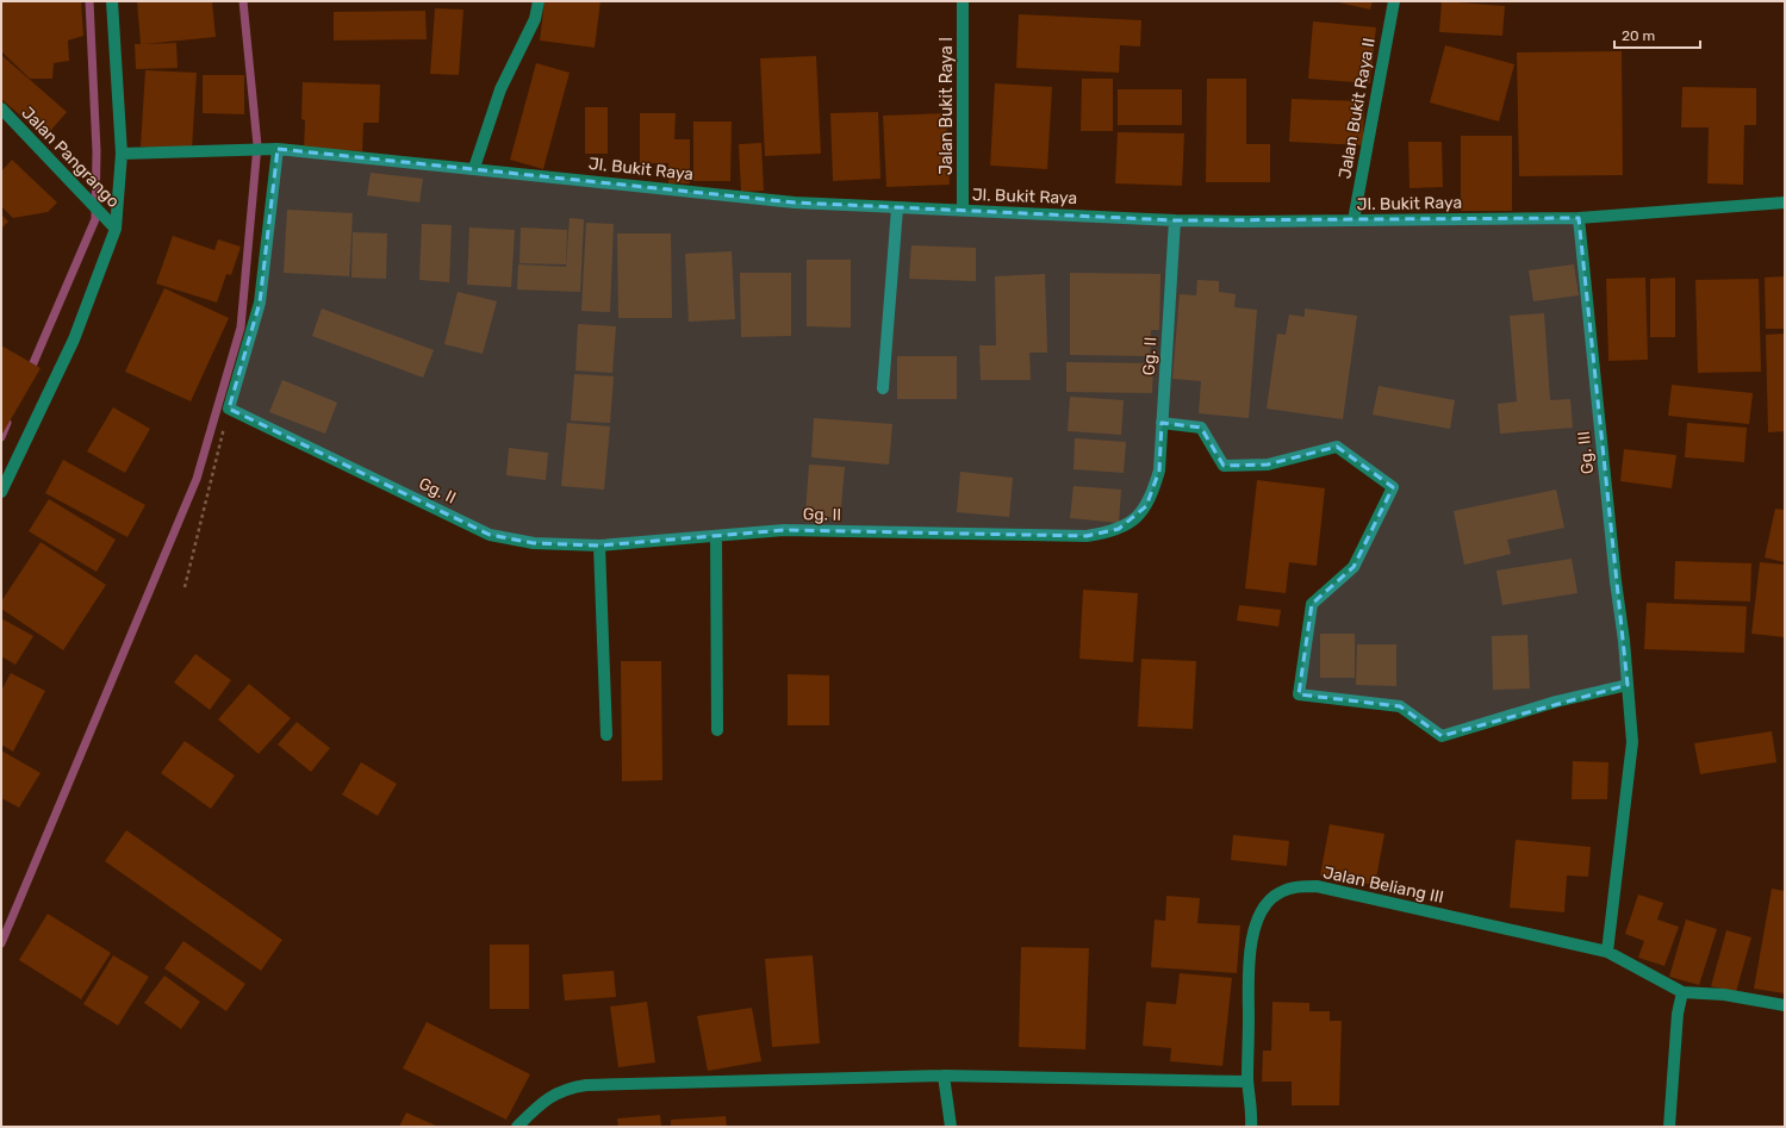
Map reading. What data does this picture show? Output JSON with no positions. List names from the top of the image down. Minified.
{"streets":{"street":["Jalan Bukit Raya I","Jalan Bukit Raya II","Jalan Pangrango","Jl. Bukit Raya","Gg. II","Gg. III","Jalan Beliang III"]},"crossings":[["Jalan Bukit Raya I","Jl. Bukit Raya"],["Jalan Bukit Raya II","Jl. Bukit Raya"],["Jl. Bukit Raya","Gg. II"],["Jl. Bukit Raya","Gg. III"],["Gg. III","Jalan Beliang III"]],"scale_bar":"20 m"}
